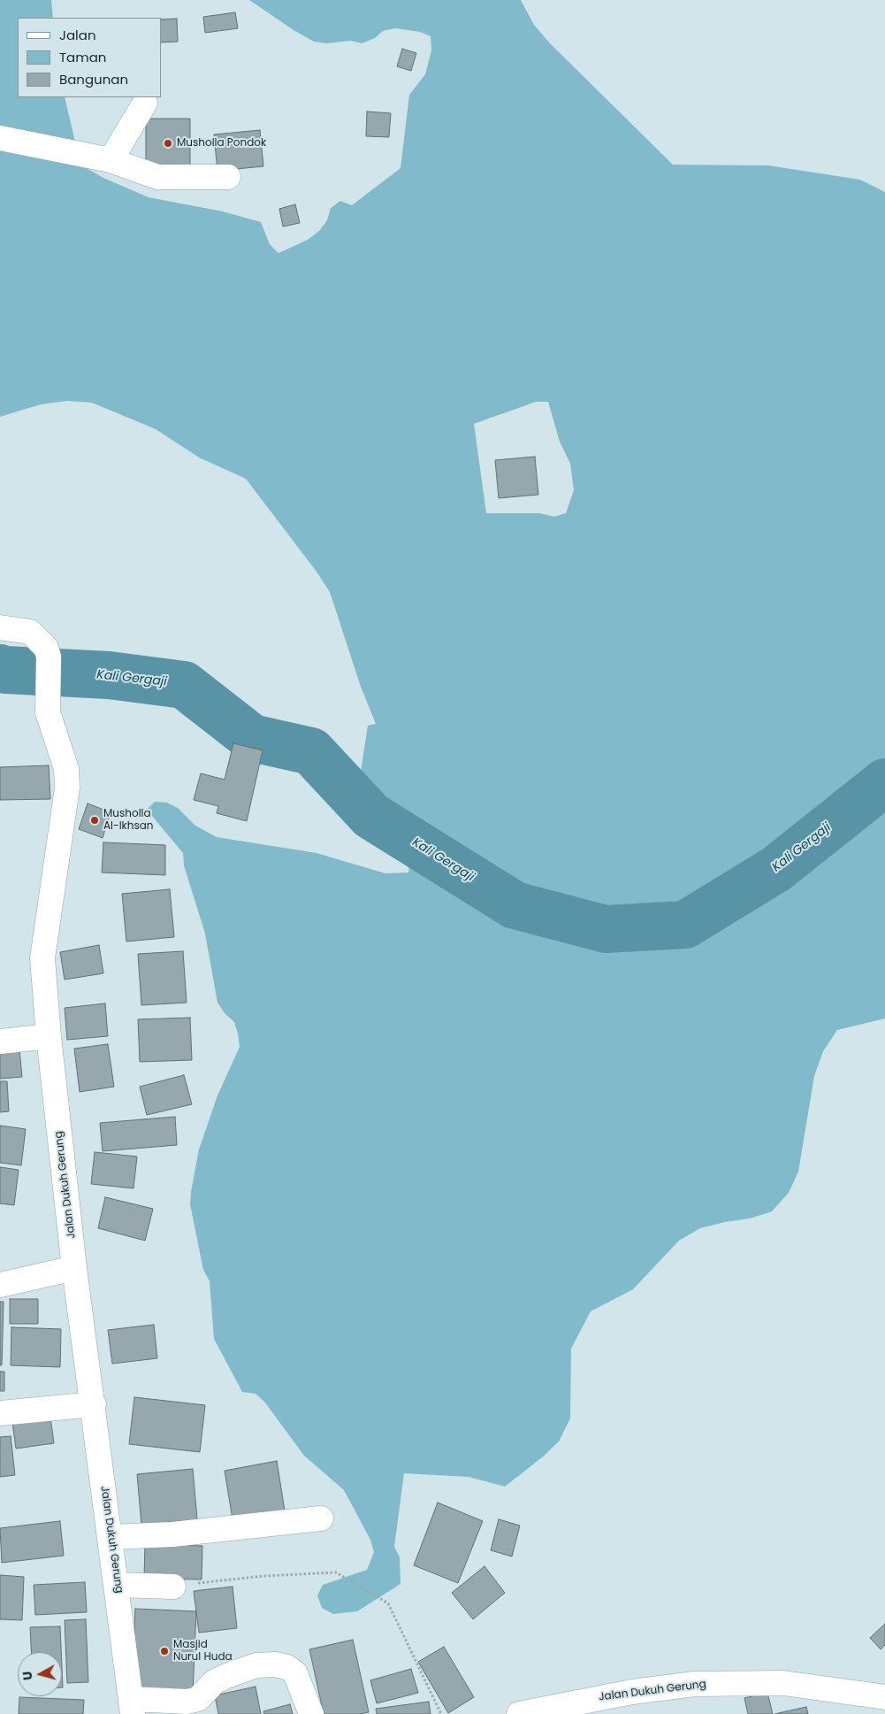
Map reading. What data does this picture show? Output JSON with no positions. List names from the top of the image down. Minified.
{"streets":{"street":["Jalan Dukuh Gerung"]},"water":["Kali Gergaji"],"places":["Musholla Pondok","Musholla Al-Ikhsan","Masjid Nurul Huda"],"legend":["Jalan","Taman","Bangunan"],"north":"left"}
